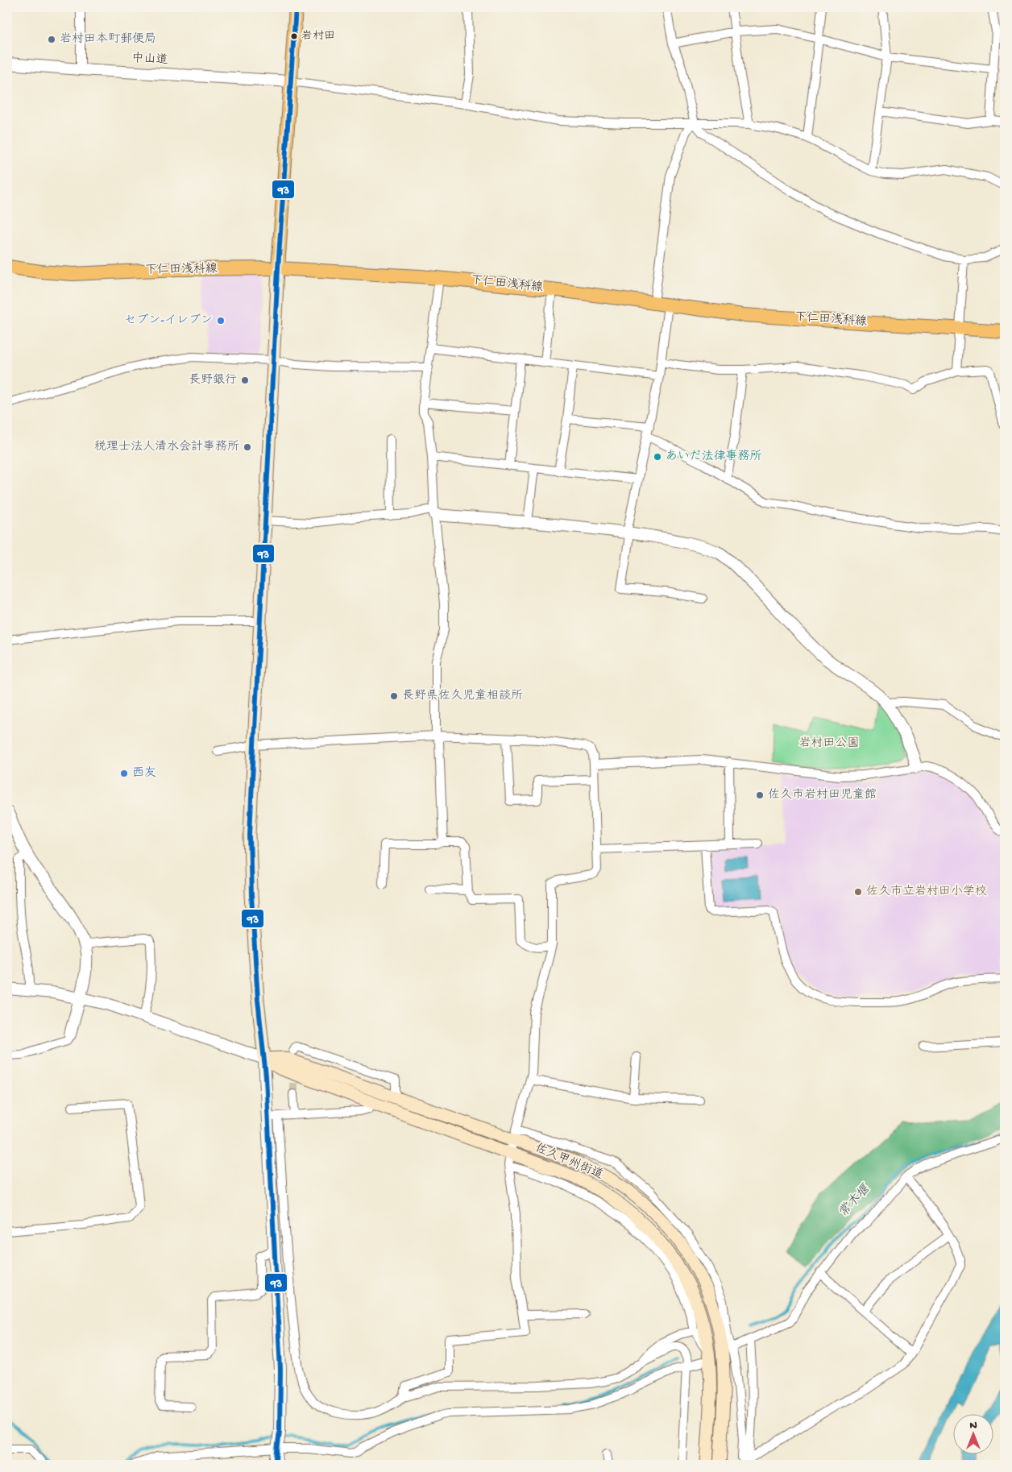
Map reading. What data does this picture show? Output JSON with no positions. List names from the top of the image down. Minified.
{"streets":{"main road":["下仁田浅科線","佐久甲州街道"],"street":["中山道"]},"water":["常木堰"],"parks":["岩村田公園"],"places":["岩村田","岩村田本町郵便局","セブン-イレブン","長野銀行","税理士法人清水会計事務所","あいだ法律事務所","長野県佐久児童相談所","西友","佐久市岩村田児童館","佐久市立岩村田小学校"],"lines":["transit line 93"],"north":"top"}
